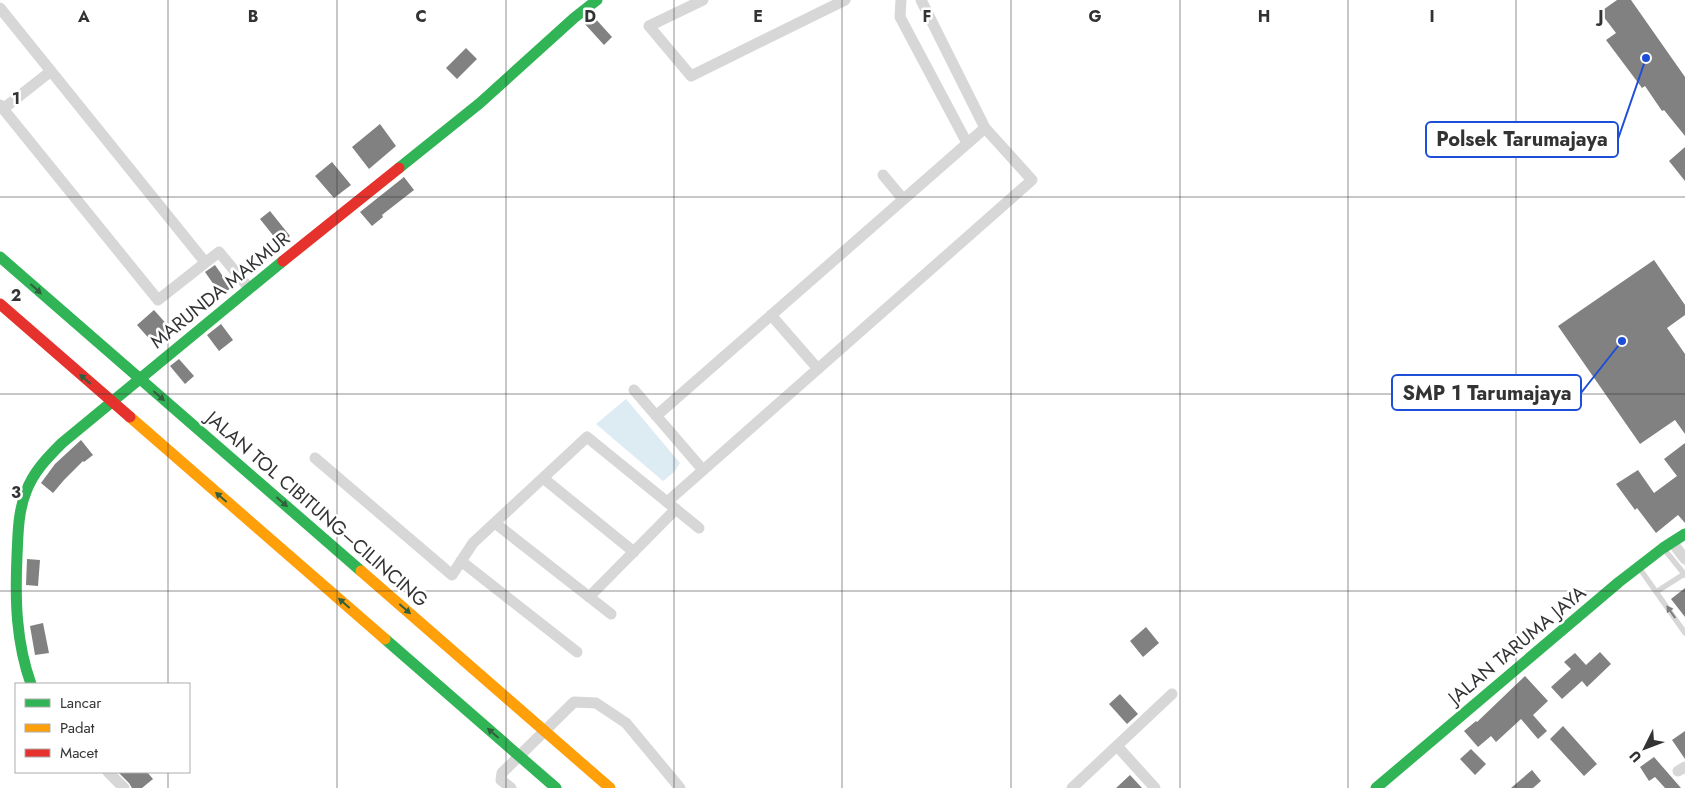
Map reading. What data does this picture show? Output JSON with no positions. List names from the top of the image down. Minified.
{"streets":{"main road":["MARUNDA MAKMUR","JALAN TOL CIBITUNG–CILINCING","JALAN TARUMA JAYA"]},"places":["Polsek Tarumajaya","SMP 1 Tarumajaya"],"legend":["Lancar","Padat","Macet"],"north":"bottom left","grid":{"columns":["A","B","C","D","E","F","G","H","I","J"],"rows":["1","2","3"]}}
